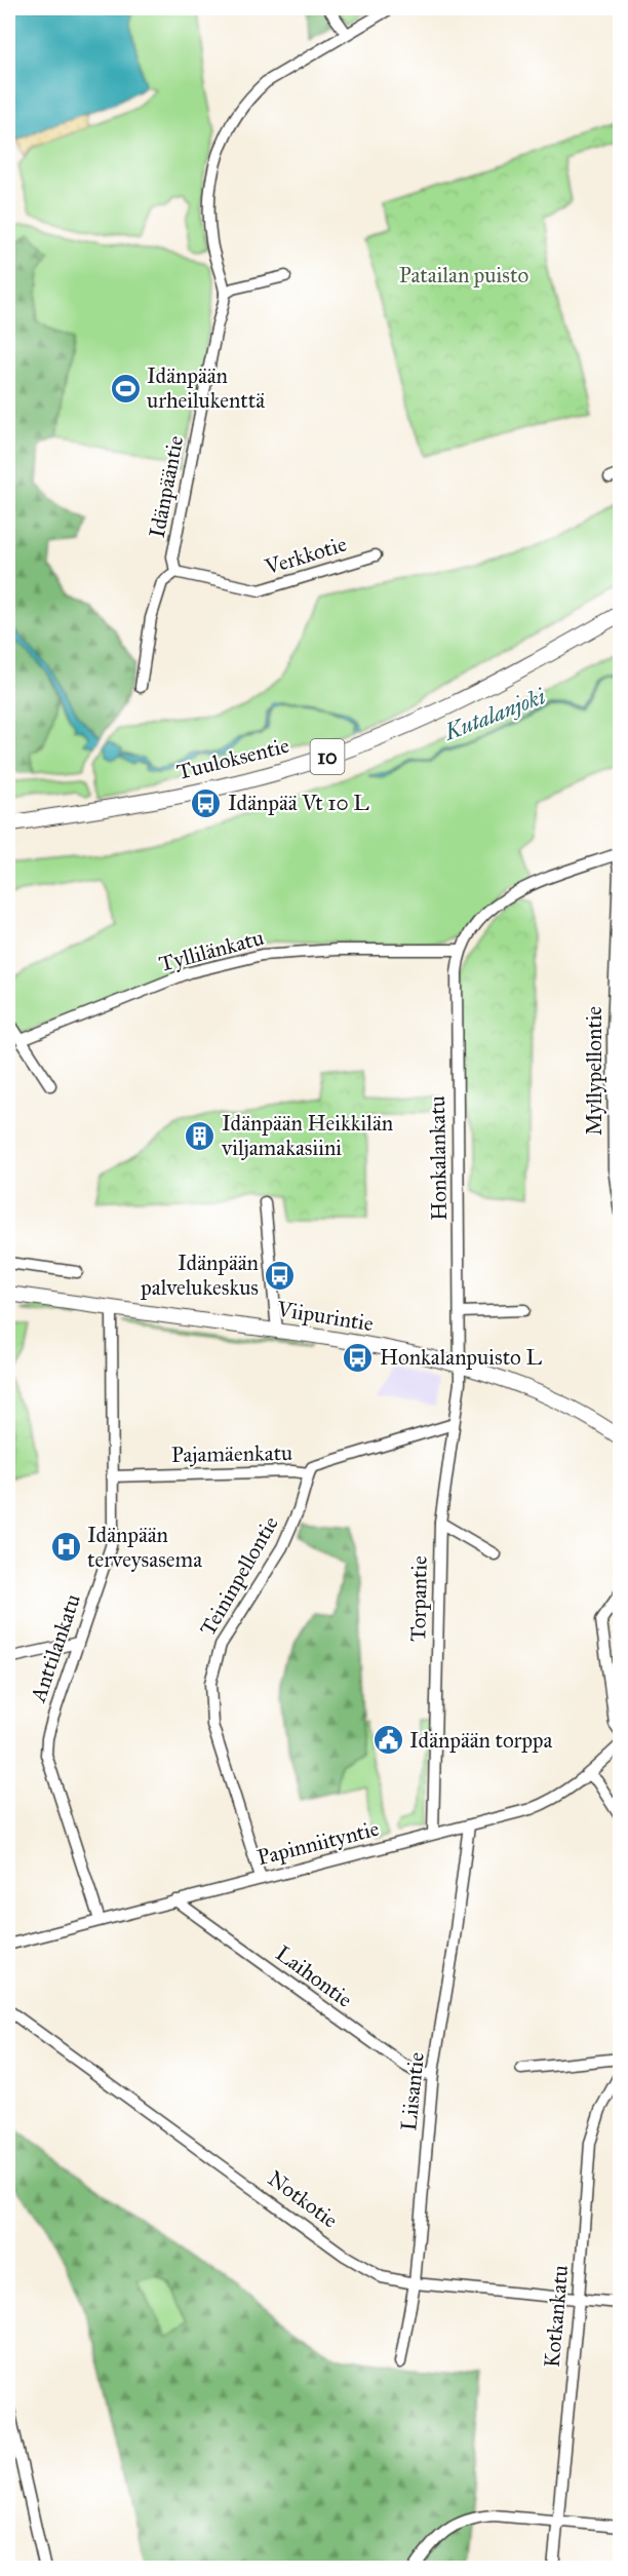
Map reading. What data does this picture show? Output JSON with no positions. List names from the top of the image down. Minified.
{"streets":{"highway":["10","Tuuloksentie"],"main road":["Viipurintie"],"street":["Idänpääntie","Verkkotie","Tyllilänkatu","Myllypellontie","Honkalankatu","Pajamäenkatu","Teininpellontie","Torpantie","Anttilankatu","Papinniityntie","Laihontie","Liisantie","Notkotie","Kotkankatu"]},"crossings":[["Idänpääntie","Verkkotie"],["Tyllilänkatu","Honkalankatu"],["Honkalankatu","Viipurintie"],["Honkalankatu","Torpantie"],["Viipurintie","Torpantie"],["Viipurintie","Anttilankatu"],["Pajamäenkatu","Teininpellontie"],["Pajamäenkatu","Torpantie"],["Pajamäenkatu","Anttilankatu"],["Teininpellontie","Papinniityntie"],["Torpantie","Papinniityntie"],["Anttilankatu","Papinniityntie"],["Papinniityntie","Laihontie"],["Papinniityntie","Liisantie"],["Laihontie","Liisantie"],["Liisantie","Notkotie"],["Notkotie","Kotkankatu"]],"water":["Kutalanjoki"],"parks":["Patailan puisto"],"places":{"sports":["Idänpään urheilukenttä"],"bus stop":["Idänpää Vt 10 L","Idänpään palvelukeskus","Honkalanpuisto L"],"building":["Idänpään Heikkilän viljamakasiini"],"hospital":["Idänpään terveysasema"],"public building":["Idänpään torppa"]}}
